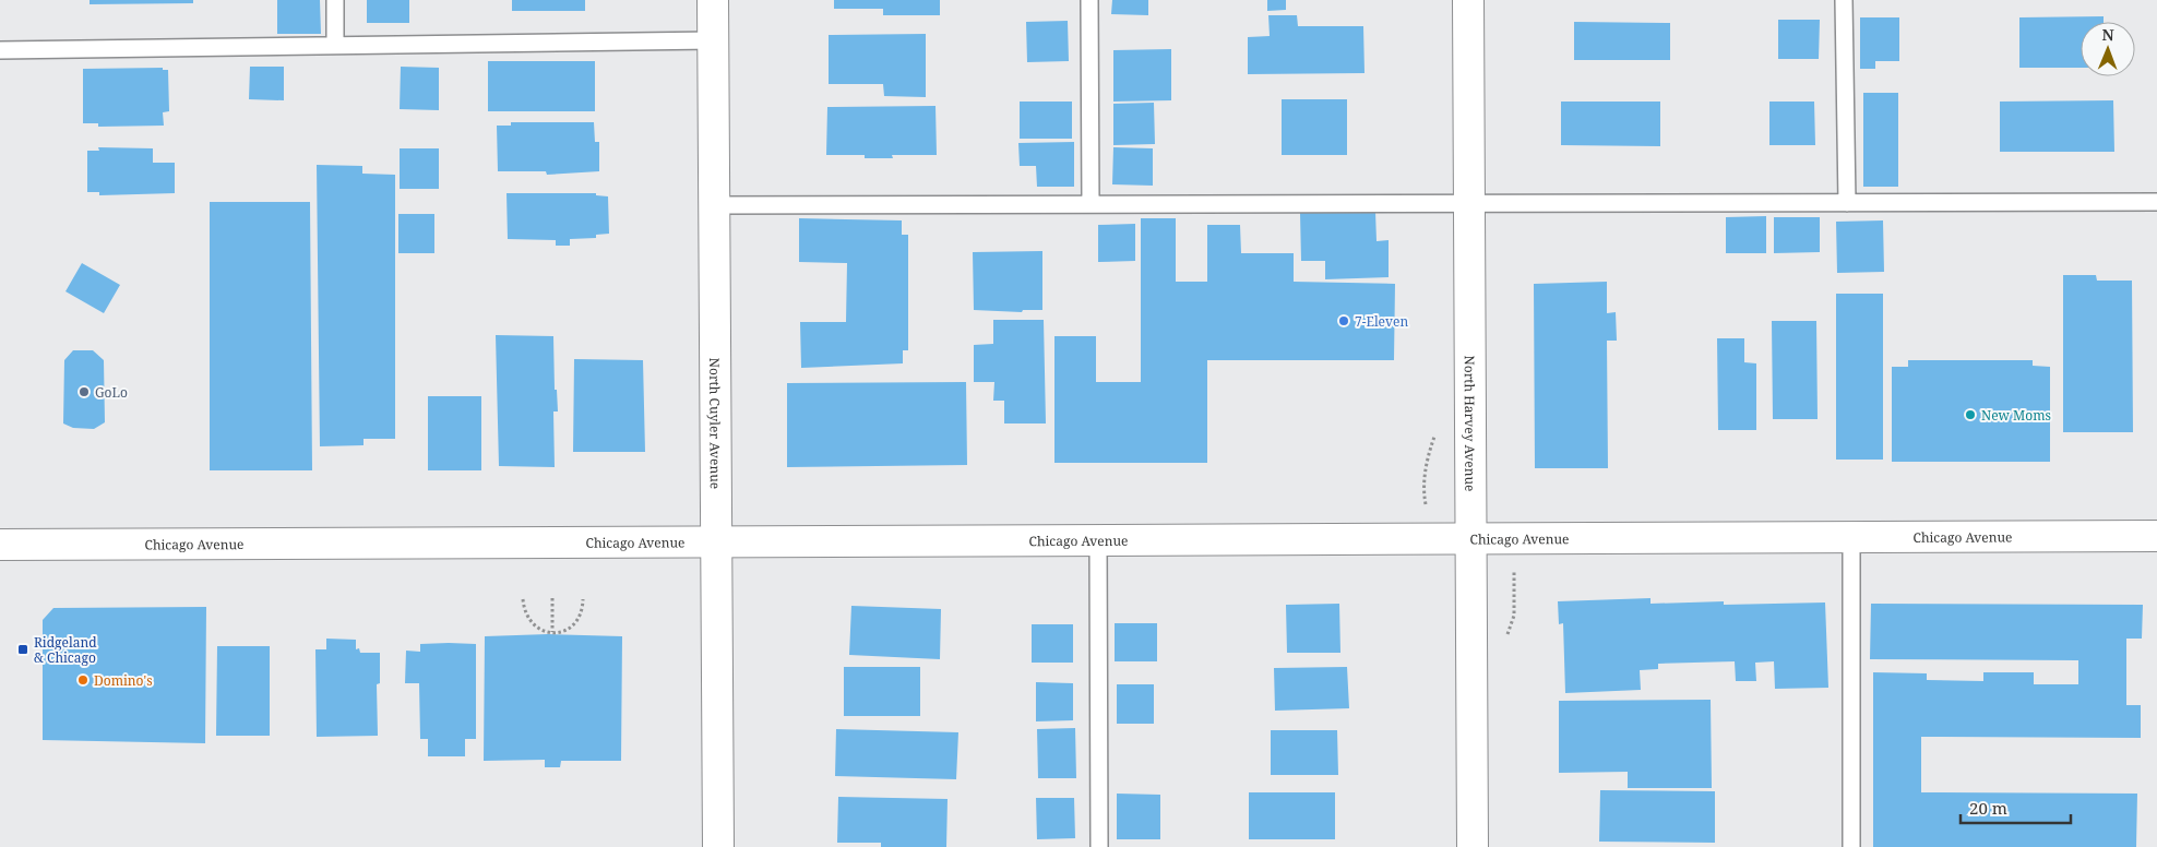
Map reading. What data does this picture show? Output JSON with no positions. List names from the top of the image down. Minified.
{"streets":{"main road":["North Cuyler Avenue","North Harvey Avenue","Chicago Avenue"]},"crossings":[["North Cuyler Avenue","Chicago Avenue"],["North Harvey Avenue","Chicago Avenue"]],"places":{"other":["7-Eleven","GoLo","New Moms","Domino's"],"transit":["Ridgeland & Chicago"]},"scale_bar":"20 m","north":"top"}
